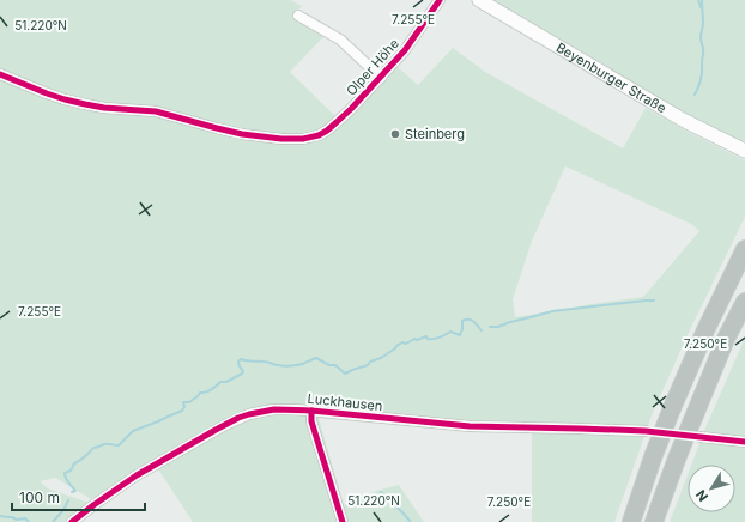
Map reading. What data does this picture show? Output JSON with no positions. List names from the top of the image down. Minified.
{"streets":{"main road":["Beyenburger Straße"],"street":["Olper Höhe","Luckhausen"]},"places":["Steinberg"],"scale_bar":"100 m","north":"bottom left","coordinates":["7.255°E","51.220°N","7.250°E"]}
